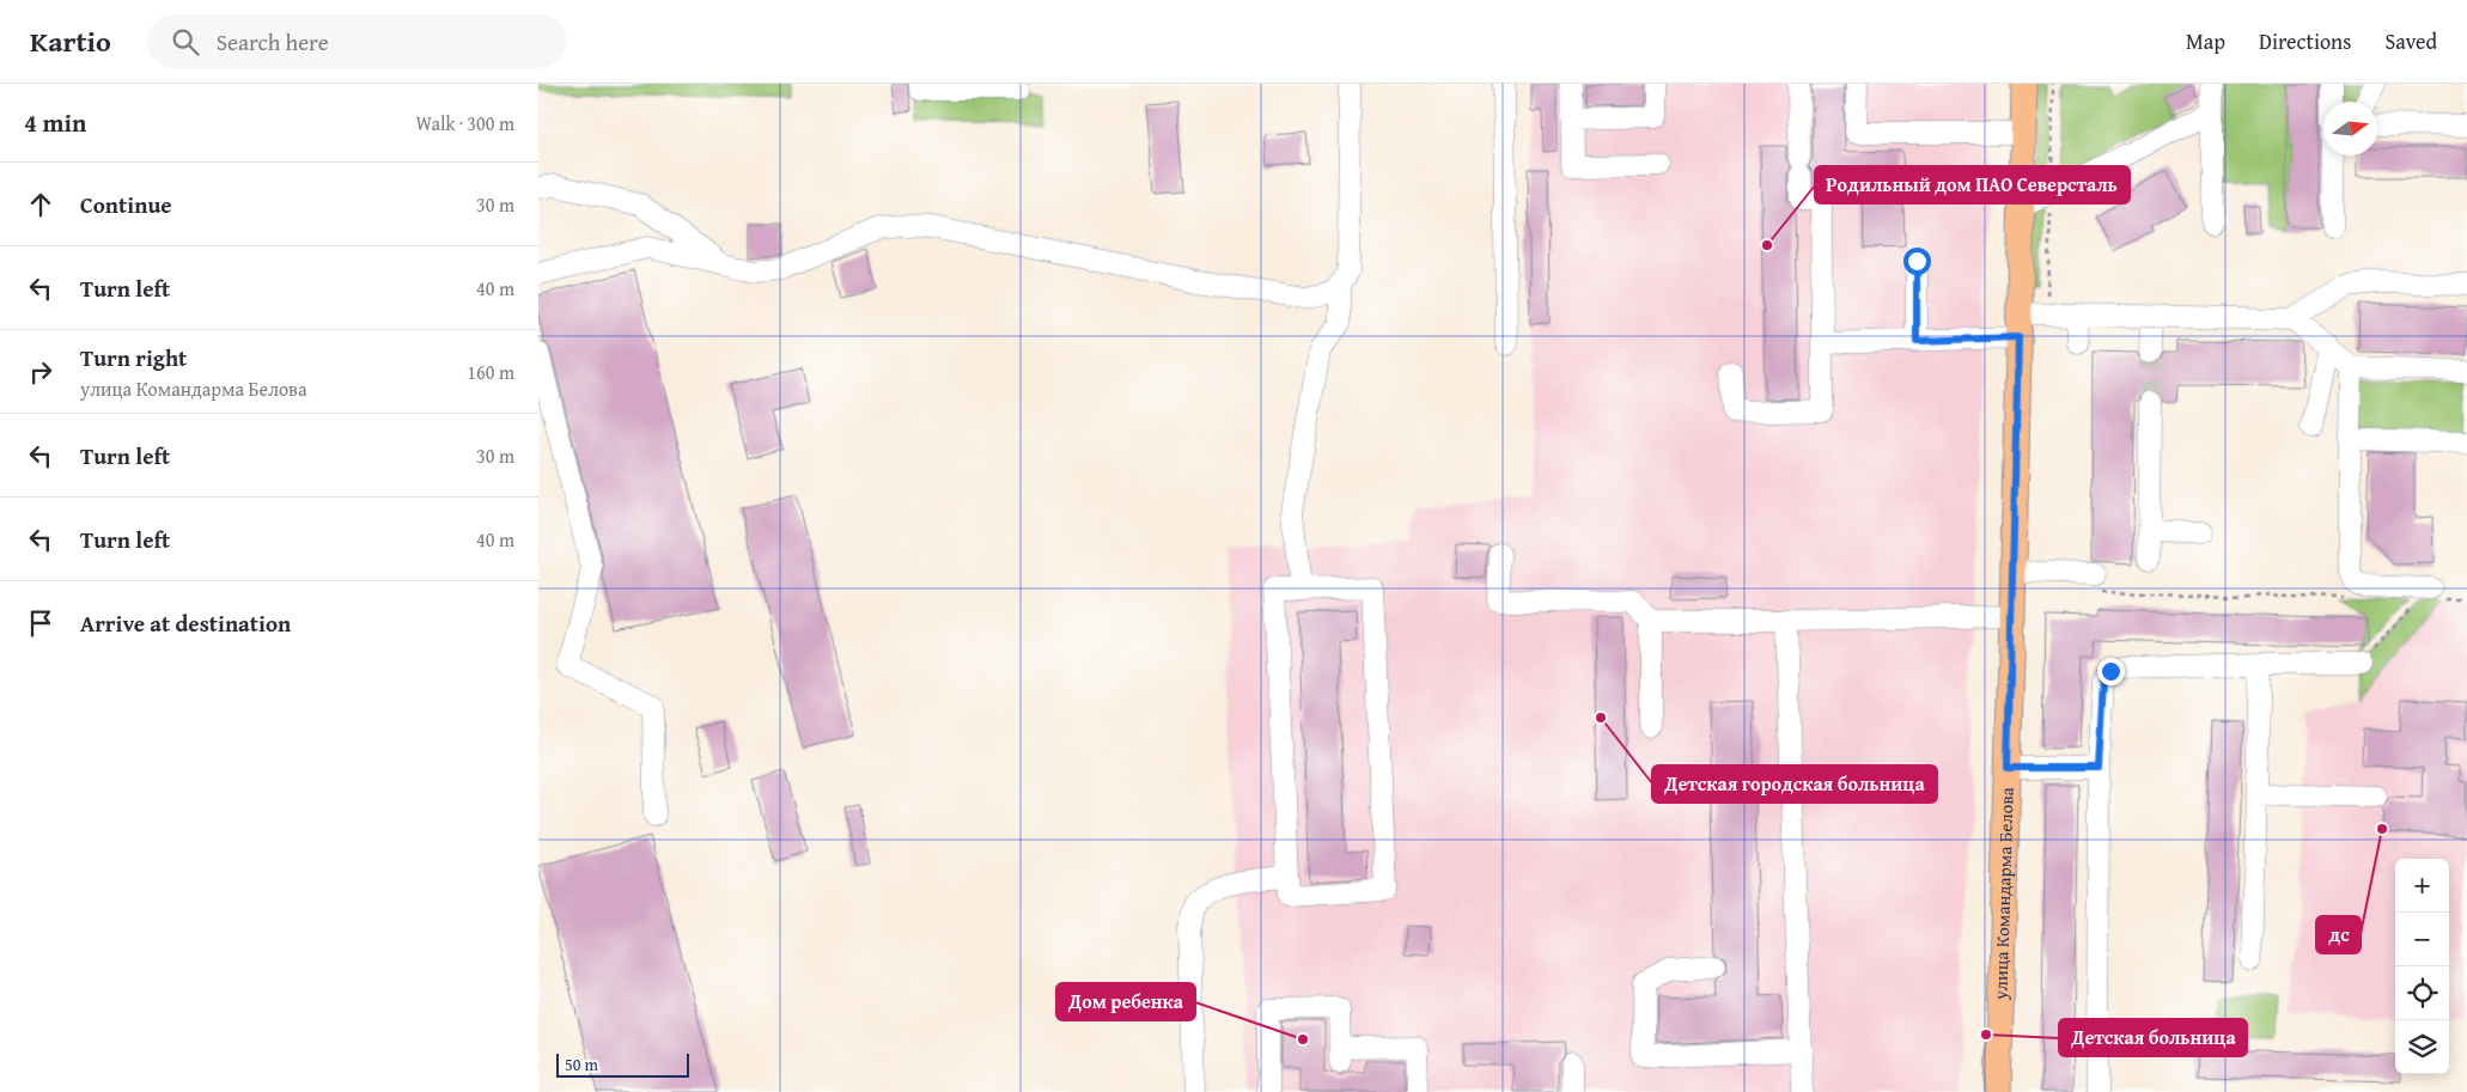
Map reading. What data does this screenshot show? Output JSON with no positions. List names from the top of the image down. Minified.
{"streets":{"main road":["улица Командарма Белова"]},"places":["Родильный дом ПАО Северсталь","Детская городская больница","дс","Детская больница","Дом ребенка"],"scale_bar":"50 m","north":"right","page":{"header":"Kartio","search":"Search here","nav":["Map","Directions","Saved"],"heading":["4 min","Walk · 300 m"],"list":[["Continue","30 m"],["Turn left","40 m"],["Turn right","улица Командарма Белова","160 m"],["Turn left","30 m"],["Turn left","40 m"],"Arrive at destination"],"map_buttons":["+","−"],"scale":"50 m"}}
